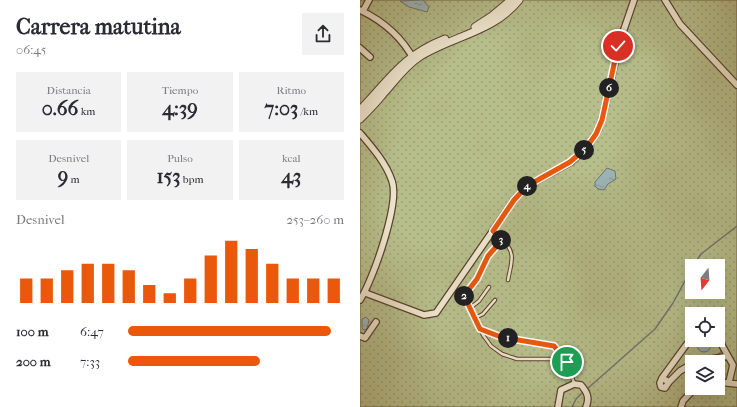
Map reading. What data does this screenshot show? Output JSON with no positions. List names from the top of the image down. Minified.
{"north":"bottom","page":{"heading":["Carrera matutina","06:45"],"stats":[["Distancia","0.66 km"],["Tiempo","4:39"],["Ritmo","7:03 /km"],["Desnivel","9 m"],["Pulso","153 bpm"],["kcal","43"]],"pins":["6","5","4","3","2","1"],"chart":["Desnivel","253–260 m"],"list":[{"name":"100 m","note":"6:47"},{"name":"200 m","note":"7:33"}]}}
